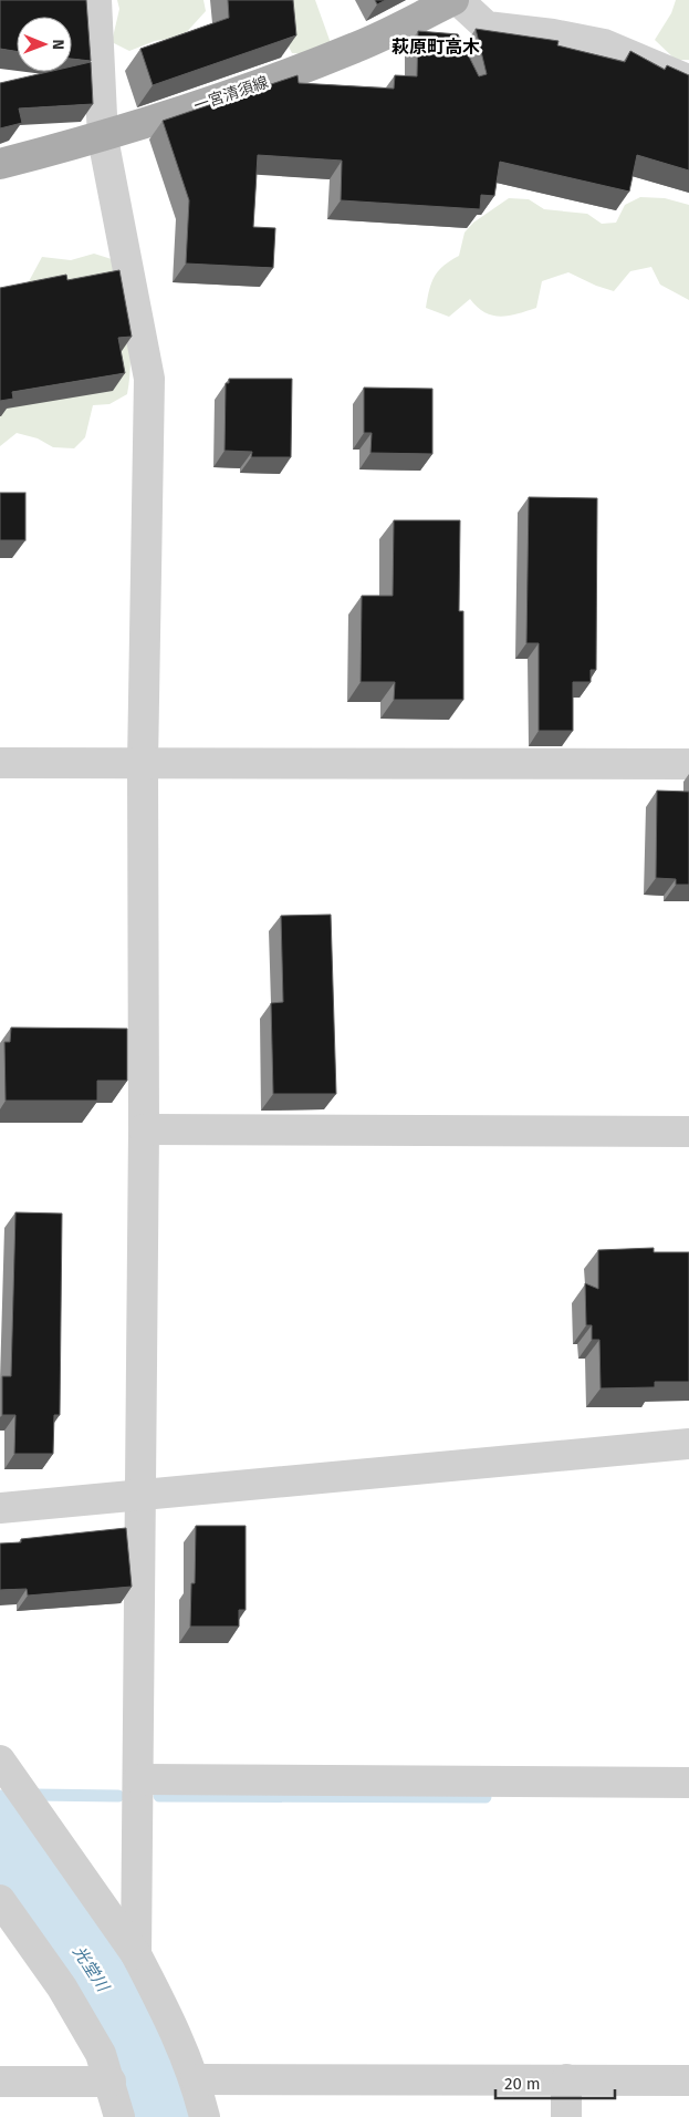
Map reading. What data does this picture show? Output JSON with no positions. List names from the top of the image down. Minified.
{"streets":{"main road":["一宮清須線"]},"districts":["萩原町高木"],"water":["光堂川"],"scale_bar":"20 m","north":"right"}
